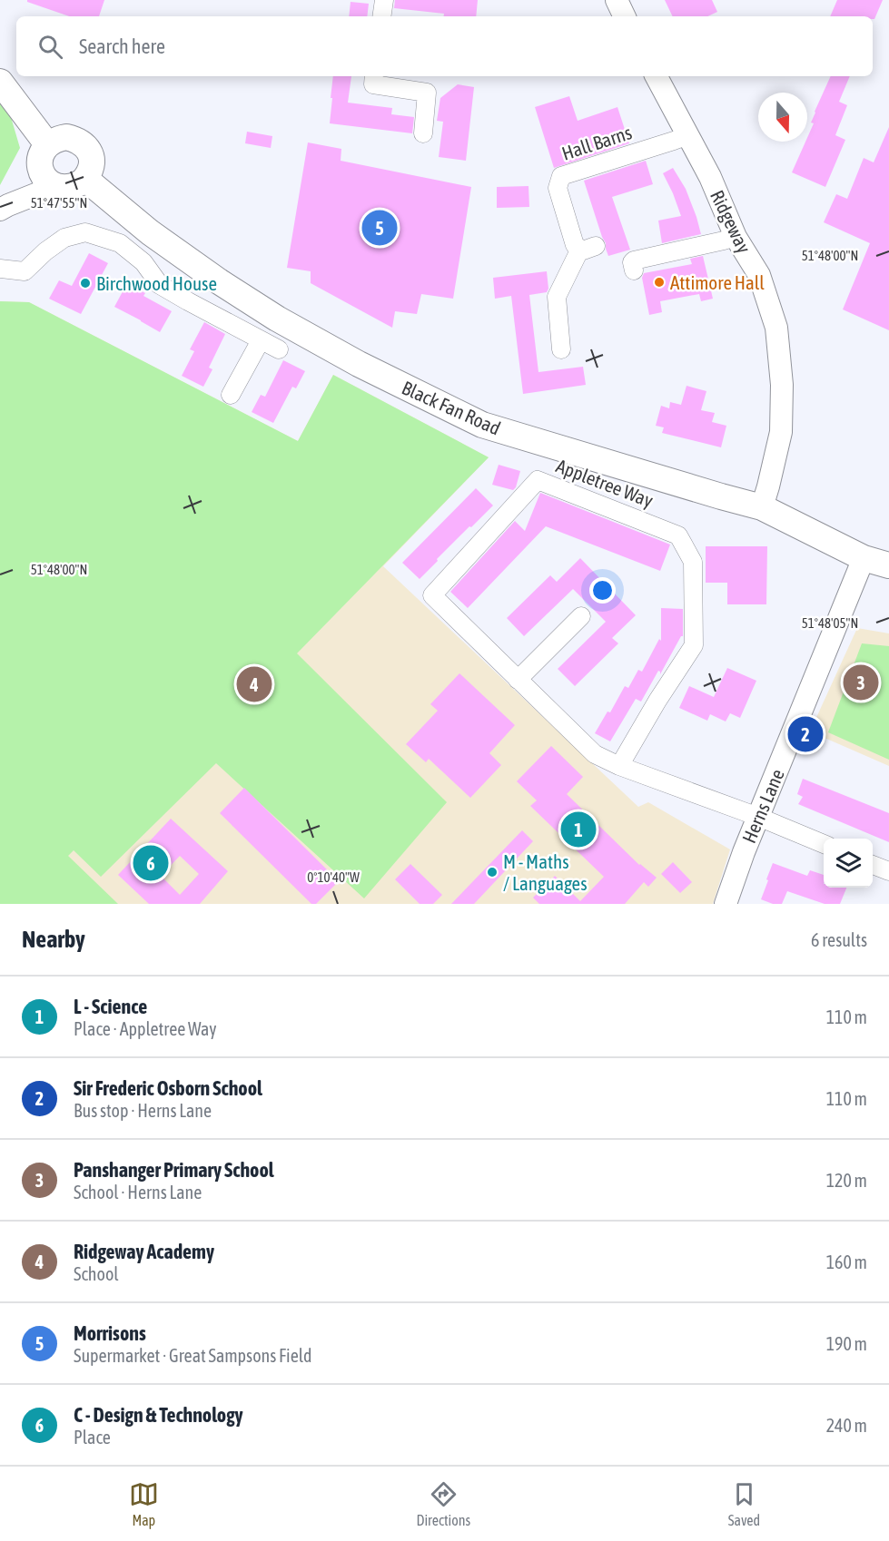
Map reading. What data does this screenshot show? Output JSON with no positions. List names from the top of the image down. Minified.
{"streets":{"main road":["Black Fan Road"],"street":["Hall Barns","Ridgeway","Appletree Way","Herns Lane"]},"crossings":[["Hall Barns","Ridgeway"],["Ridgeway","Black Fan Road"],["Black Fan Road","Herns Lane"],["Appletree Way","Herns Lane"]],"places":["Attimore Hall","Birchwood House","M - Maths / Languages"],"north":"bottom","page":{"search":"Search here","pins":["5","3","4","2","1","6"],"heading":["Nearby","6 results"],"list":[{"mark":"1","name":"L - Science","note":"Place · Appletree Way","value":"110 m"},{"mark":"2","name":"Sir Frederic Osborn School","note":"Bus stop · Herns Lane","value":"110 m"},{"mark":"3","name":"Panshanger Primary School","note":"School · Herns Lane","value":"120 m"},{"mark":"4","name":"Ridgeway Academy","note":"School","value":"160 m"},{"mark":"5","name":"Morrisons","note":"Supermarket · Great Sampsons Field","value":"190 m"},{"mark":"6","name":"C - Design & Technology","note":"Place","value":"240 m"}],"nav":["Map","Directions","Saved"]},"coordinates":["51°47'55\"N","51°48'00\"N","51°48'05\"N","0°10'40\"W"]}
